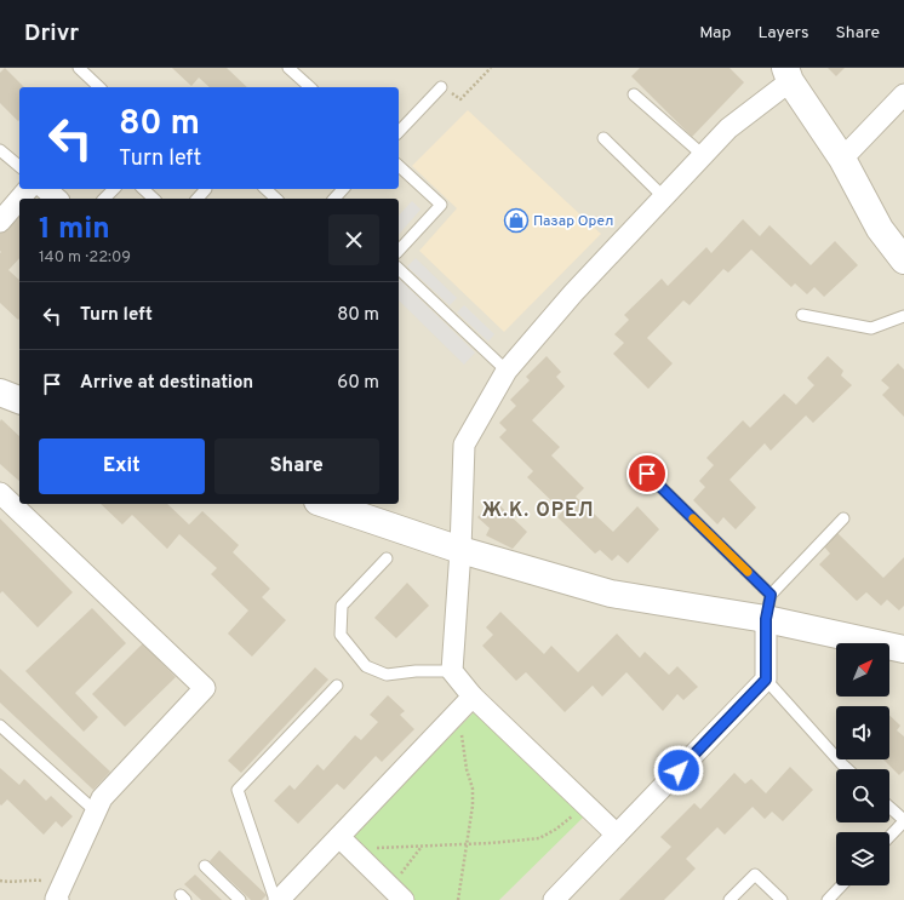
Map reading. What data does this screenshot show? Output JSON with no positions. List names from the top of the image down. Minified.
{"districts":["Ж.К. ОРЕЛ"],"places":{"shop":["Пазар Орел"]},"north":"top right","page":{"header":"Drivr","nav":["Map","Layers","Share"],"turn":["80 m","Turn left"],"heading":["1 min","140 m · 22:09"],"list":[{"name":"Turn left","value":"80 m"},{"name":"Arrive at destination","value":"60 m"}],"buttons":["Exit","Share"]}}
